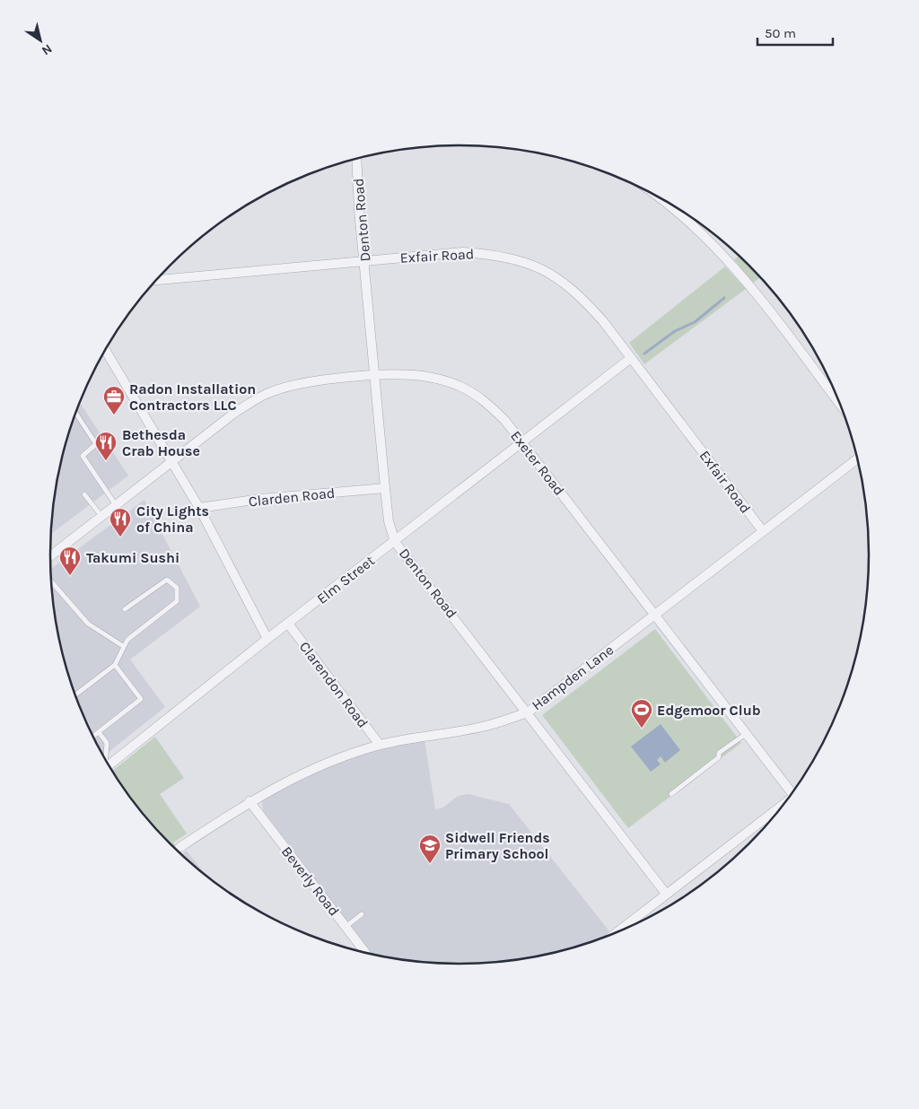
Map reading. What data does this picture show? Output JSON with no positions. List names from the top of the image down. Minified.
{"streets":{"street":["Denton Road","Exfair Road","Exeter Road","Clarden Road","Elm Street","Hampden Lane","Clarendon Road","Beverly Road"]},"crossings":[["Denton Road","Exfair Road"],["Denton Road","Exeter Road"],["Denton Road","Clarden Road"],["Denton Road","Elm Street"],["Denton Road","Hampden Lane"],["Exfair Road","Elm Street"],["Exfair Road","Hampden Lane"],["Exeter Road","Elm Street"],["Exeter Road","Hampden Lane"],["Elm Street","Clarendon Road"],["Hampden Lane","Clarendon Road"],["Hampden Lane","Beverly Road"]],"places":{"office":["Radon Installation Contractors LLC"],"restaurant":["Bethesda Crab House","City Lights of China","Takumi Sushi"],"sports":["Edgemoor Club"],"school or university":["Sidwell Friends Primary School"]},"scale_bar":"50 m","north":"bottom right"}
